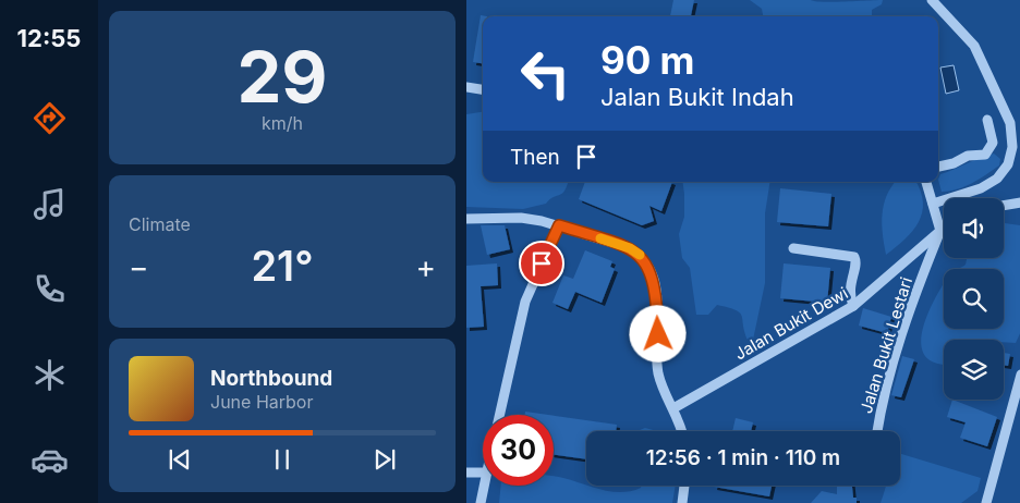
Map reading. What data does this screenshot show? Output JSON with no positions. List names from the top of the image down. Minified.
{"streets":{"street":["Jalan Bukit Dewi","Jalan Bukit Lestari"]},"crossings":[["Jalan Bukit Dewi","Jalan Bukit Lestari"]],"page":{"tabs":"12:55","tile":[["29","km/h"],"Climate"],"turn":["90 m","Jalan Bukit Indah"],"then":"Then","heat":["−","21°","+"],"song":["Northbound","June Harbor"],"limit":"30","trip":"12:56 · 1 min · 110 m"}}
